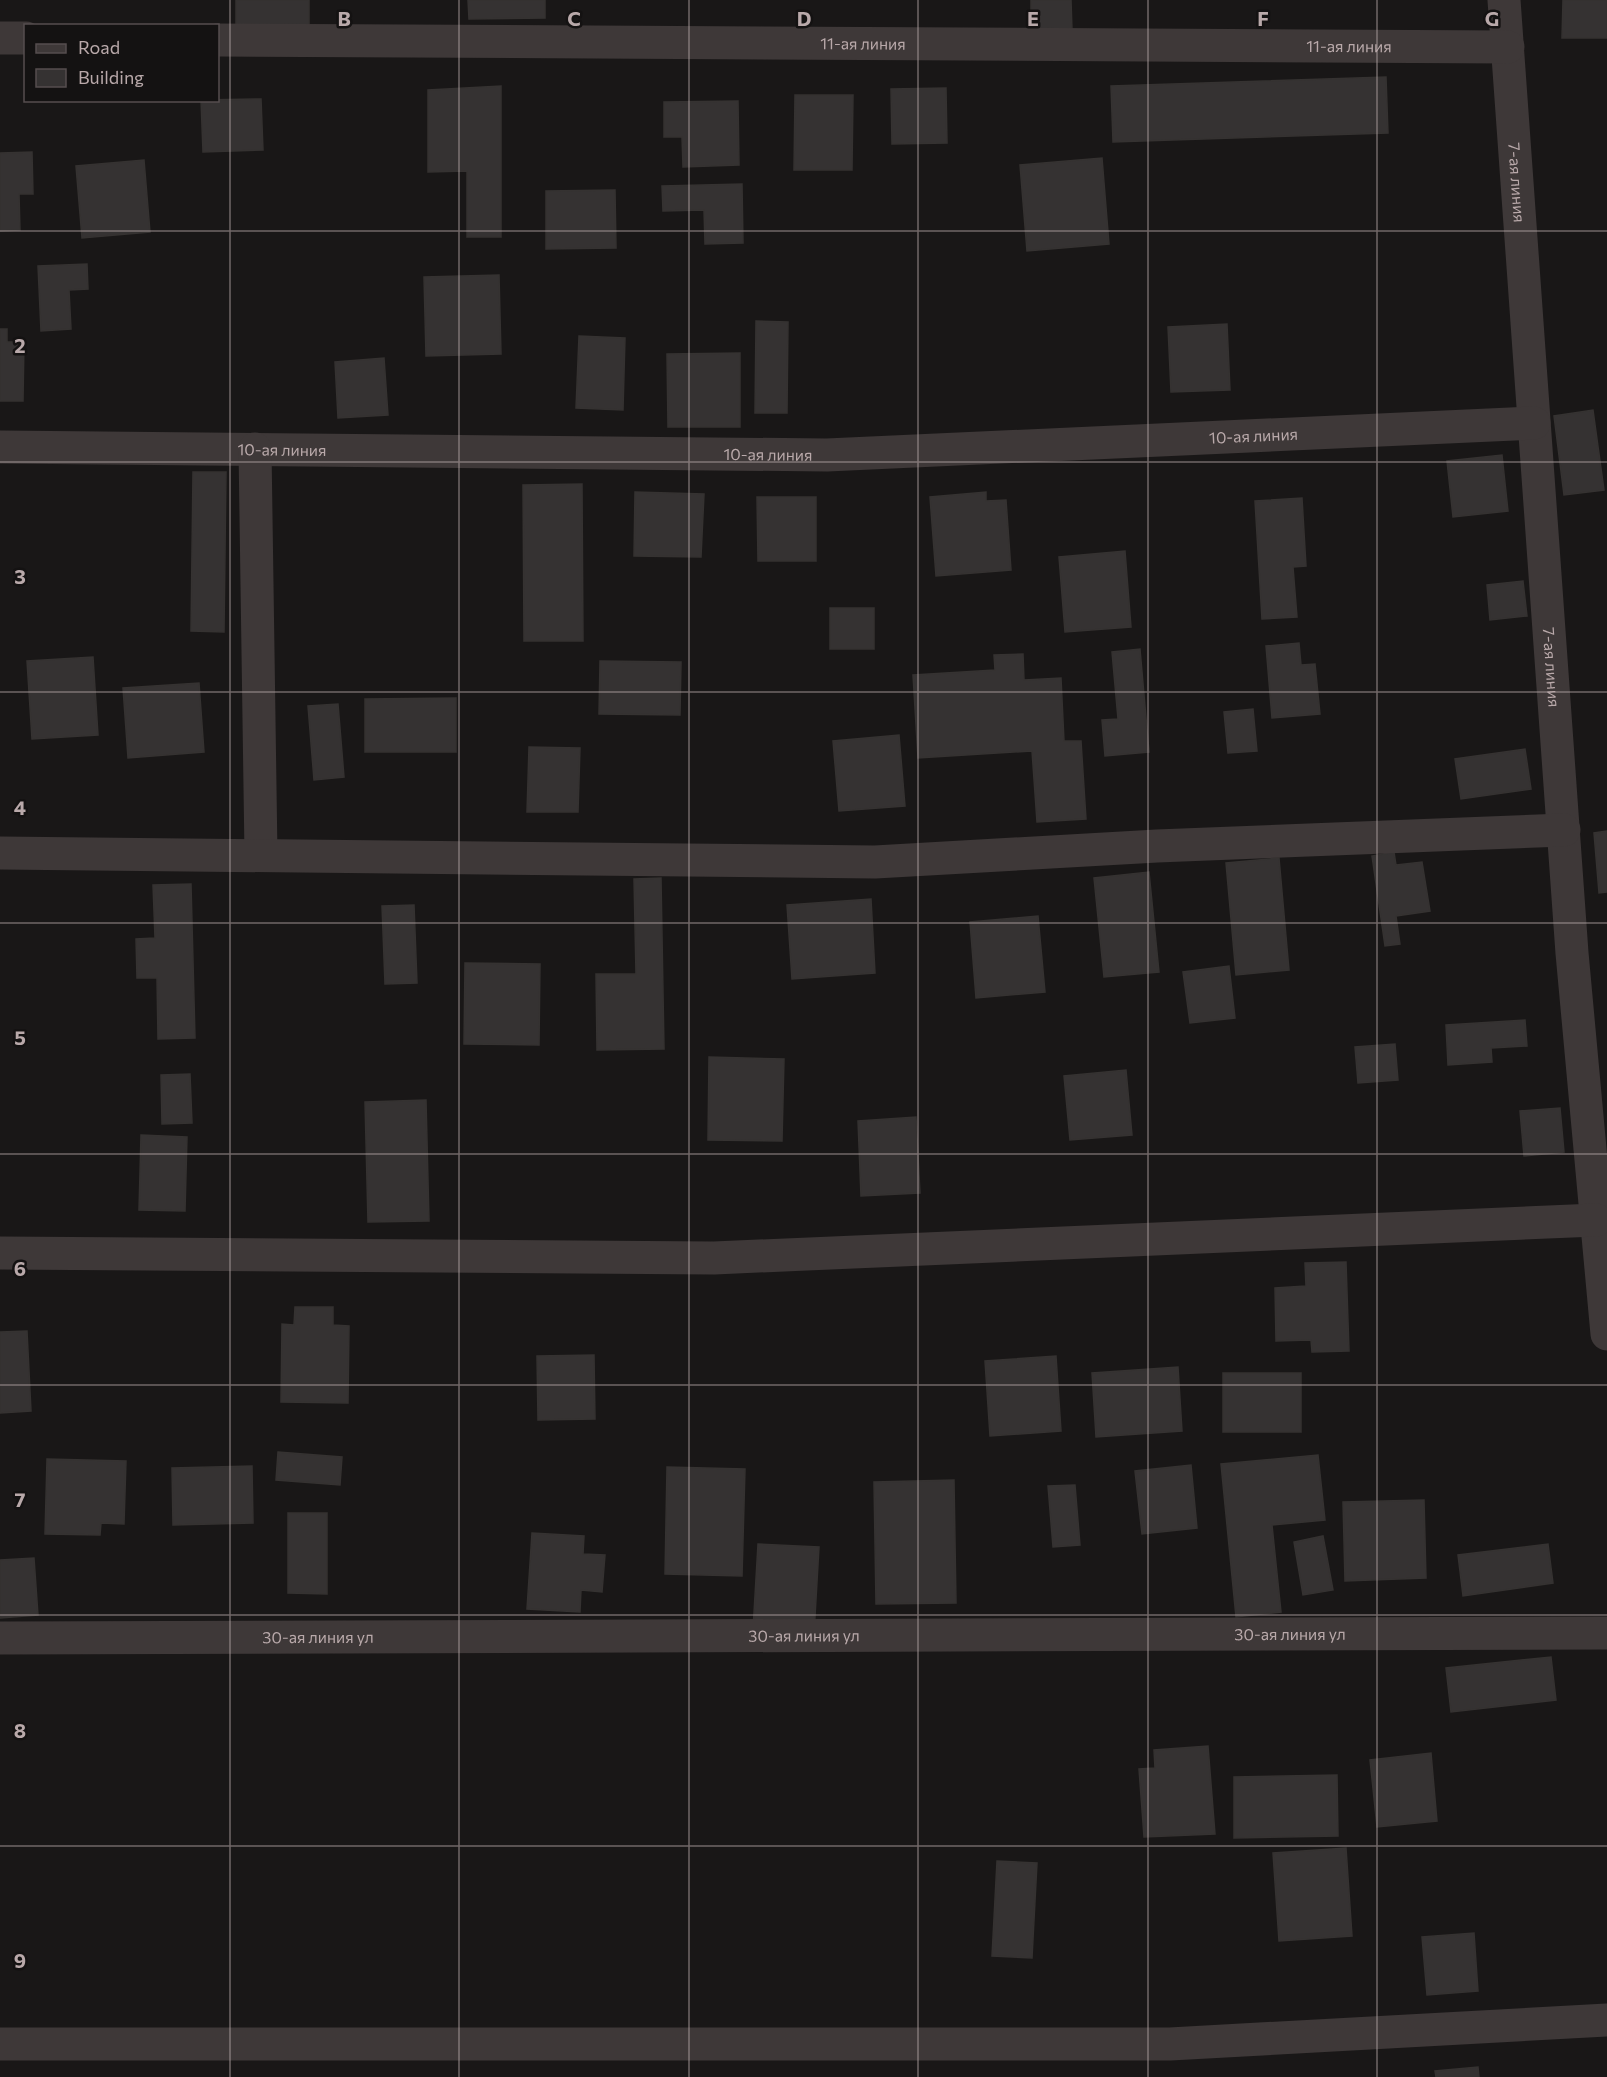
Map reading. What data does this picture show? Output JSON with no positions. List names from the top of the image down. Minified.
{"streets":{"street":["11-ая линия","7-ая линия","10-ая линия","30-ая линия ул"]},"crossings":[["11-ая линия","7-ая линия"],["7-ая линия","10-ая линия"]],"legend":["Road","Building"],"grid":{"columns":["B","C","D","E","F","G"],"rows":["2","3","4","5","6","7","8","9"]}}
